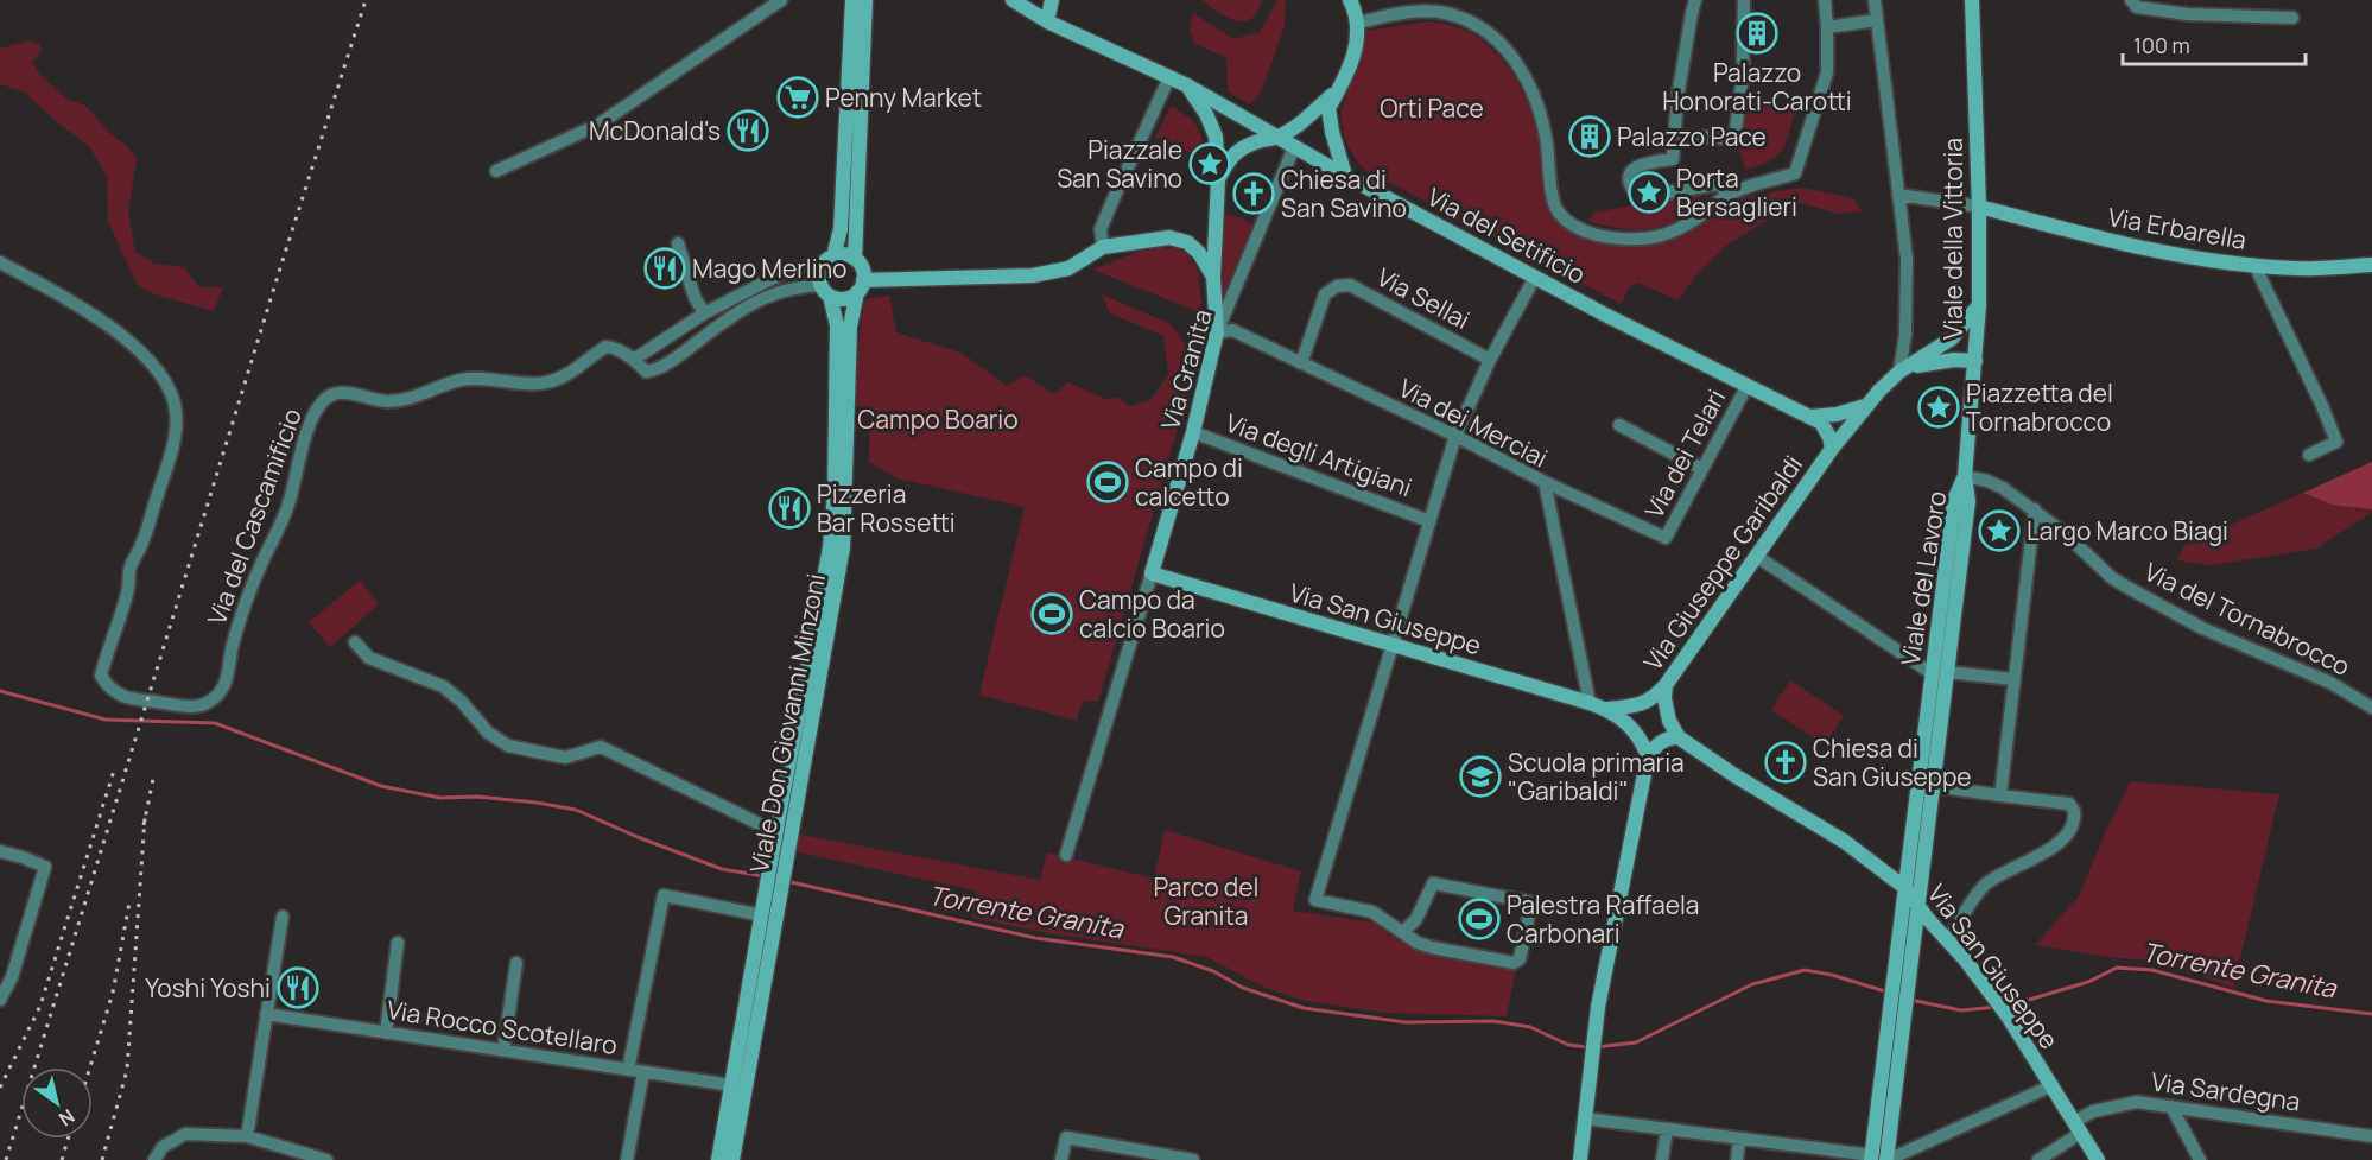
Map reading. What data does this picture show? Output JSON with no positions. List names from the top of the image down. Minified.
{"streets":{"main road":["Via Erbarella","Via del Setificio","Viale della Vittoria","Via Granita","Via Giuseppe Garibaldi","Viale del Lavoro","Via San Giuseppe","Viale Don Giovanni Minzoni"],"street":["Via Sellai","Via dei Merciai","Via dei Telari","Via degli Artigiani","Via del Cascamificio","Via del Tornabrocco","Via Rocco Scotellaro","Via Sardegna"]},"crossings":[["Via Erbarella","Viale della Vittoria"],["Via del Setificio","Via Granita"],["Via del Setificio","Via dei Telari"],["Via del Setificio","Via Giuseppe Garibaldi"],["Viale della Vittoria","Viale del Lavoro"],["Viale della Vittoria","Via del Tornabrocco"],["Via Sellai","Via dei Merciai"],["Via Granita","Via dei Merciai"],["Via Granita","Via degli Artigiani"],["Via Granita","Via San Giuseppe"],["Via dei Merciai","Via dei Telari"],["Via dei Merciai","Via San Giuseppe"],["Via Giuseppe Garibaldi","Via San Giuseppe"],["Viale del Lavoro","Via San Giuseppe"],["Viale del Lavoro","Via del Tornabrocco"],["Via San Giuseppe","Via Sardegna"],["Viale Don Giovanni Minzoni","Via Rocco Scotellaro"]],"water":["Torrente Granita"],"parks":["Orti Pace","Campo Boario","Parco del Granita"],"places":{"building":["Palazzo Honorati-Carotti","Palazzo Pace"],"supermarket":["Penny Market"],"restaurant":["McDonald's","Mago Merlino","Pizzeria Bar Rossetti","Yoshi Yoshi"],"place":["Piazzale San Savino","Porta Bersaglieri","Piazzetta del Tornabrocco","Largo Marco Biagi"],"church":["Chiesa di San Savino","Chiesa di San Giuseppe"],"sports":["Campo di calcetto","Campo da calcio Boario","Palestra Raffaela Carbonari"],"school or university":["Scuola primaria \"Garibaldi\""]},"scale_bar":"100 m","north":"bottom right"}
